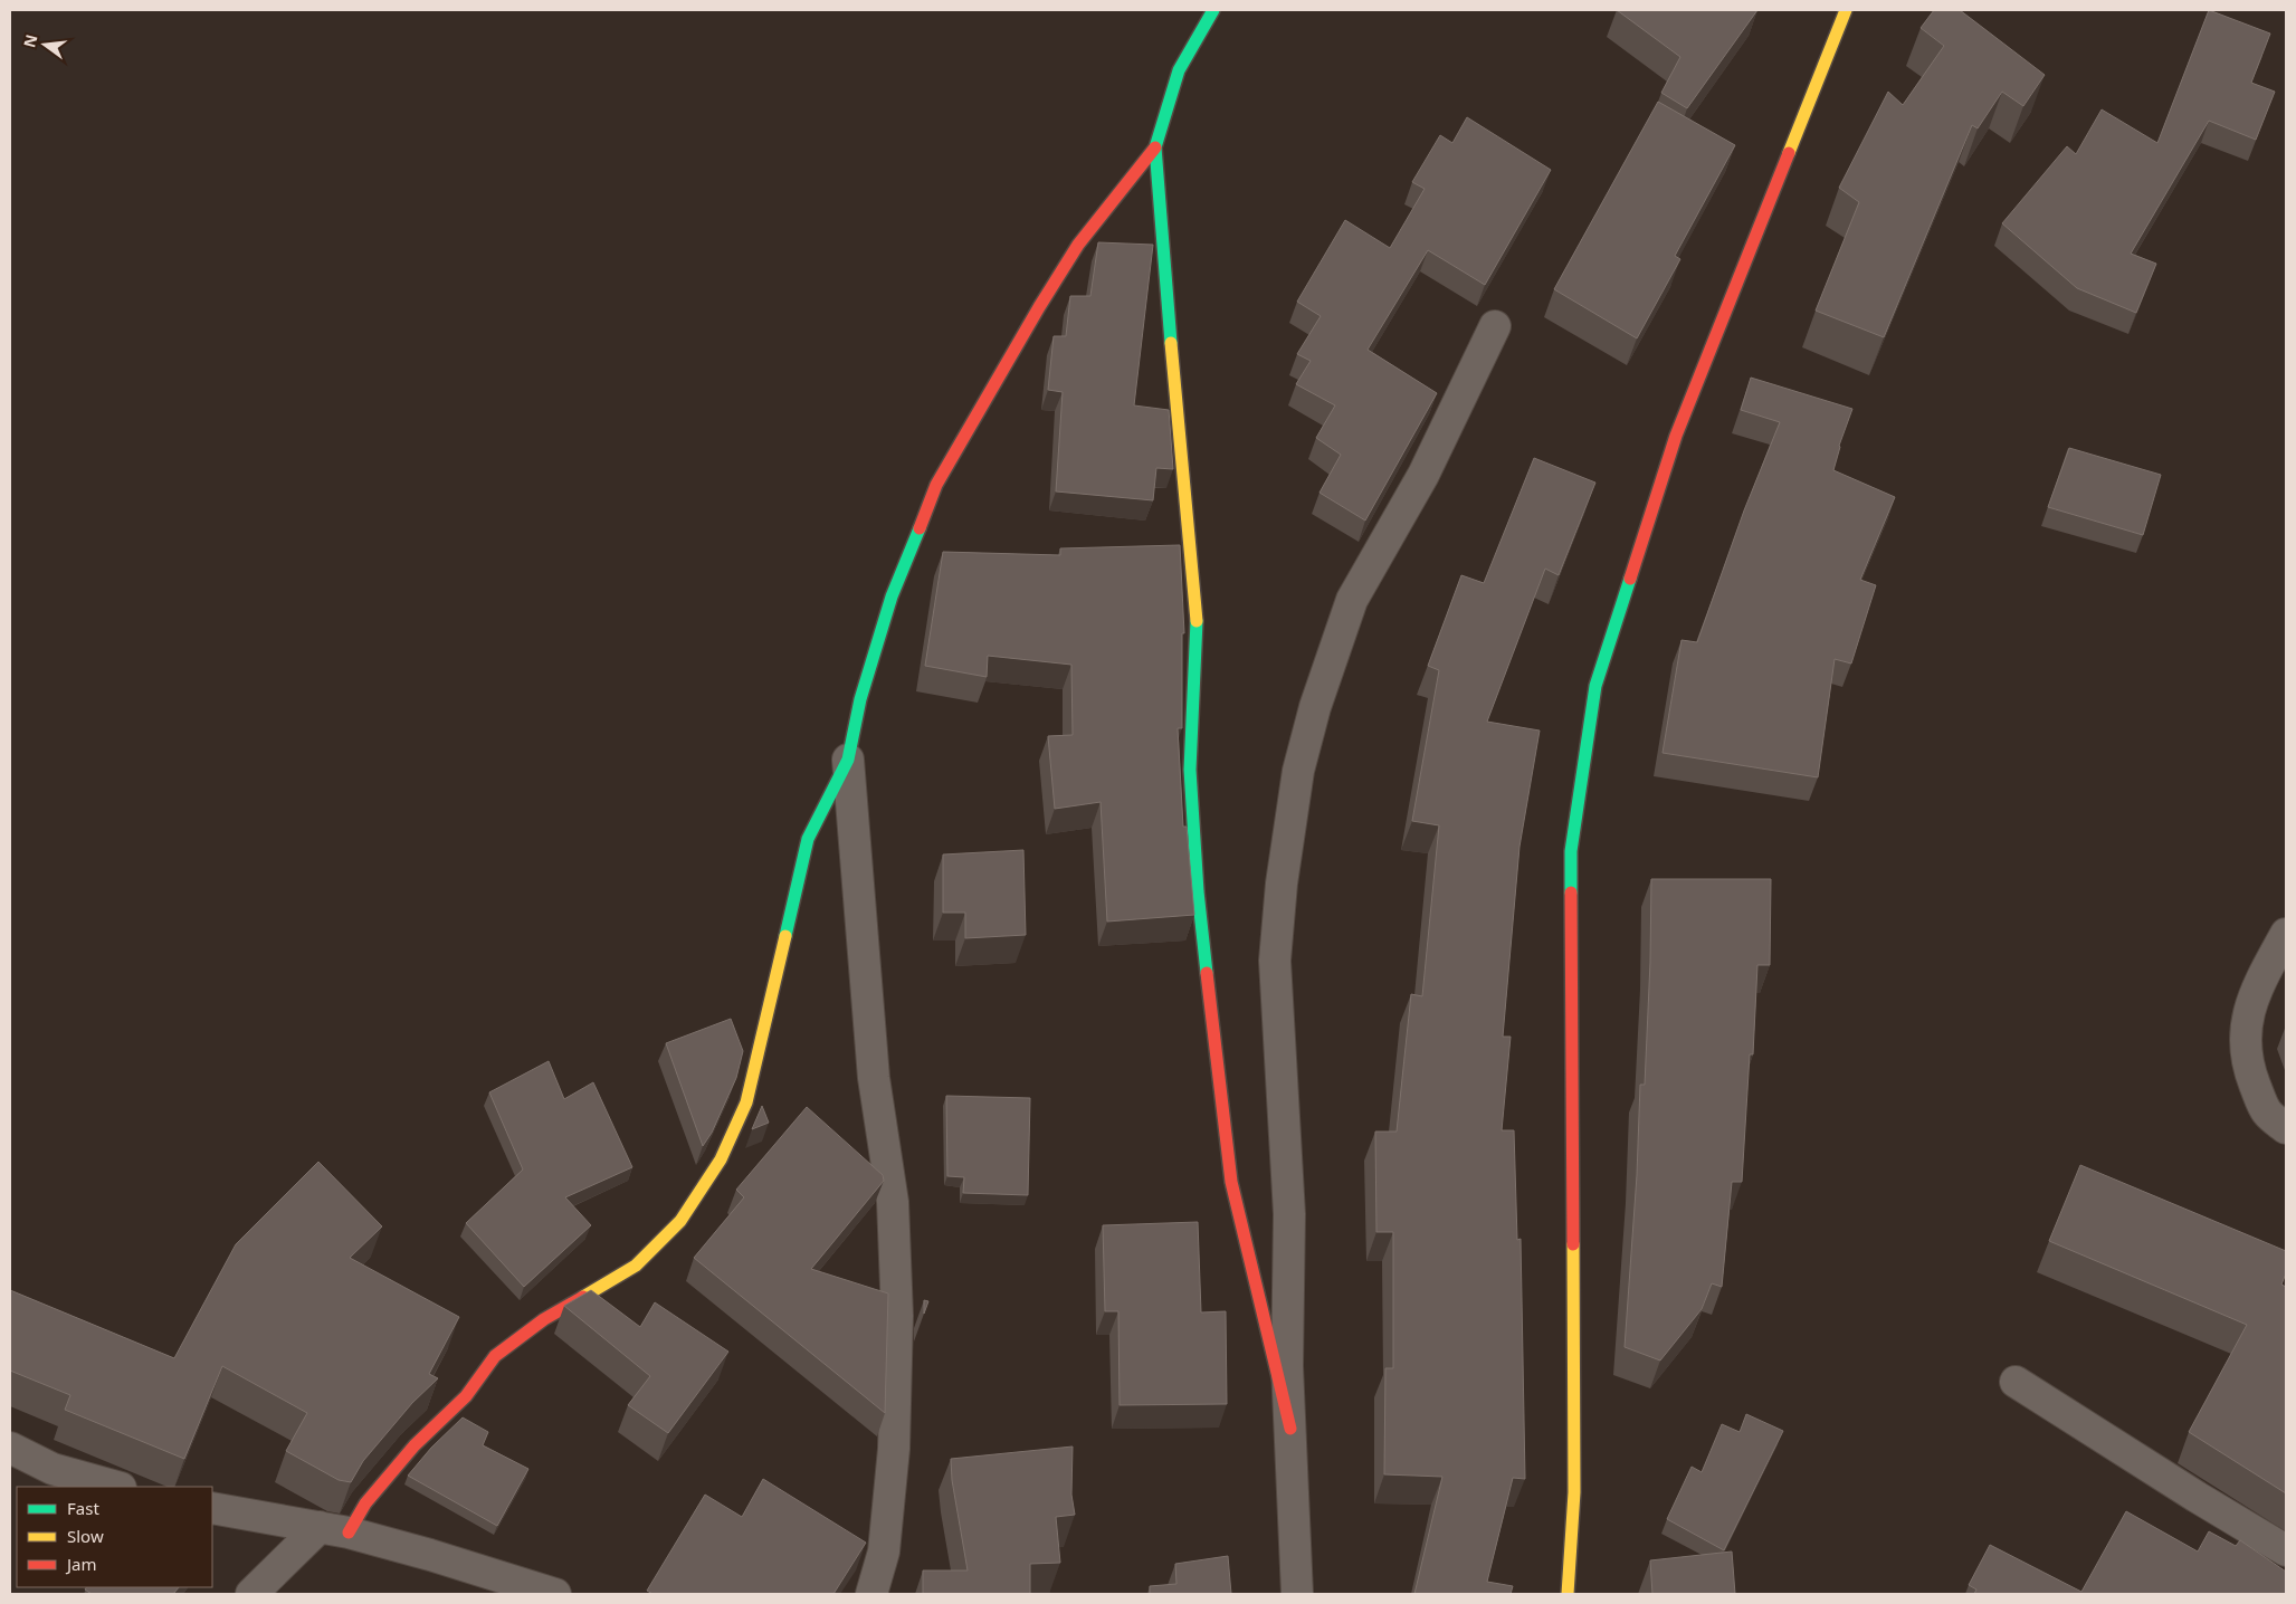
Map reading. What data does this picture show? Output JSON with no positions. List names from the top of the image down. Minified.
{"legend":["Fast","Slow","Jam"],"north":"left"}
